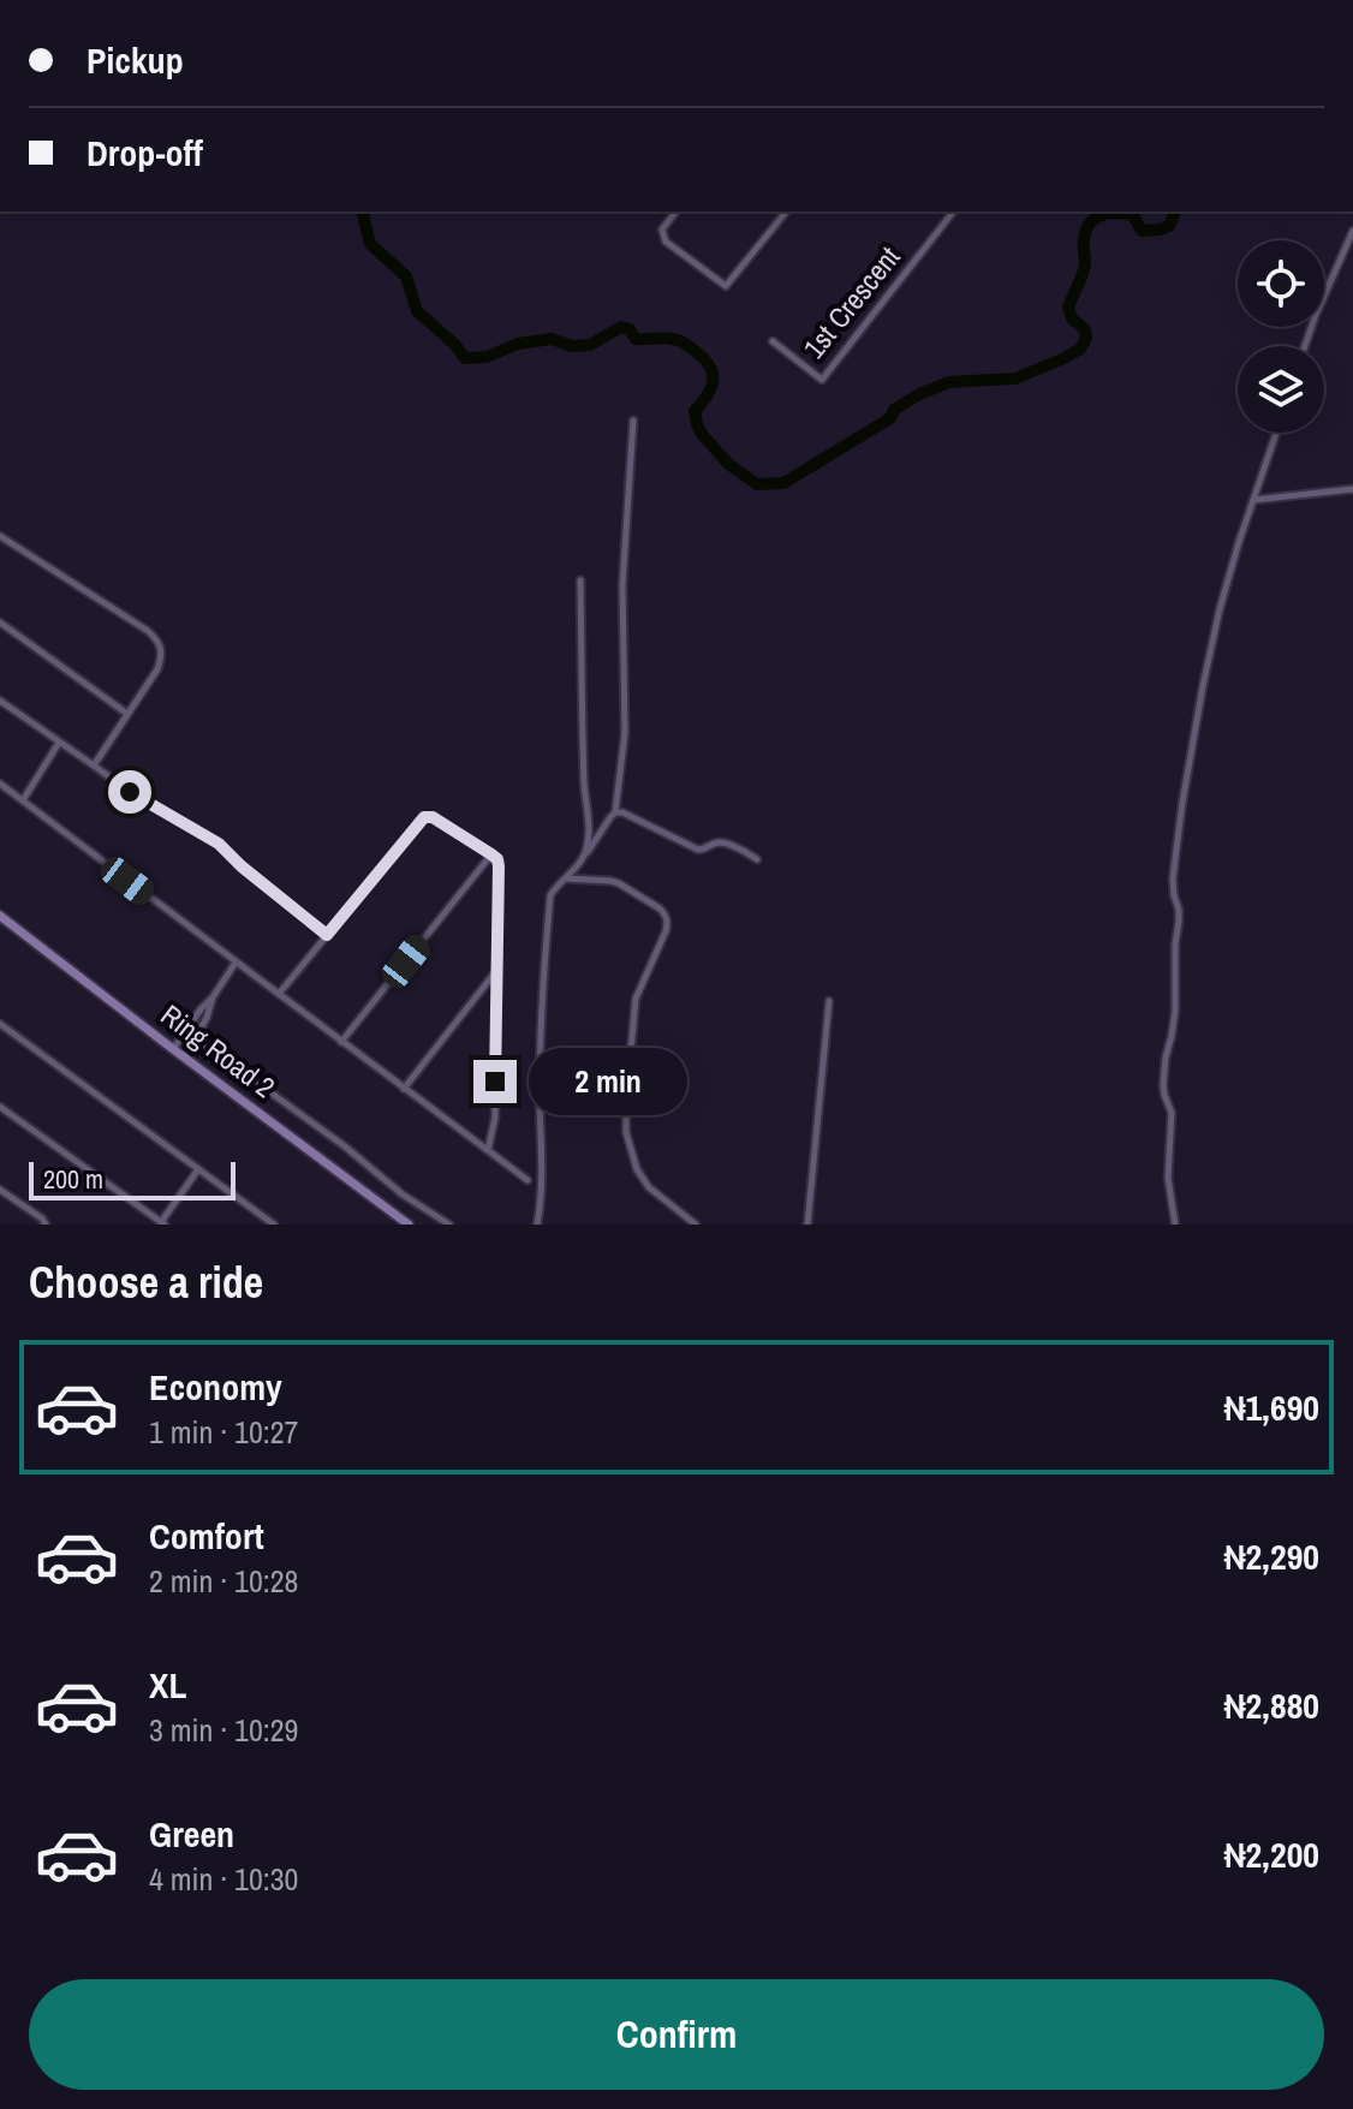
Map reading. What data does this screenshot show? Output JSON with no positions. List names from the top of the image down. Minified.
{"streets":{"main road":["Ring Road 2"],"street":["1st Crescent"]},"scale_bar":"200 m","page":{"banner":["Pickup","Drop-off"],"bubble":"2 min","scale":"200 m","heading":"Choose a ride","list":[{"name":"Economy","note":"1 min · 10:27","value":"₦1,690"},{"name":"Comfort","note":"2 min · 10:28","value":"₦2,290"},{"name":"XL","note":"3 min · 10:29","value":"₦2,880"},{"name":"Green","note":"4 min · 10:30","value":"₦2,200"}],"buttons":"Confirm"}}
